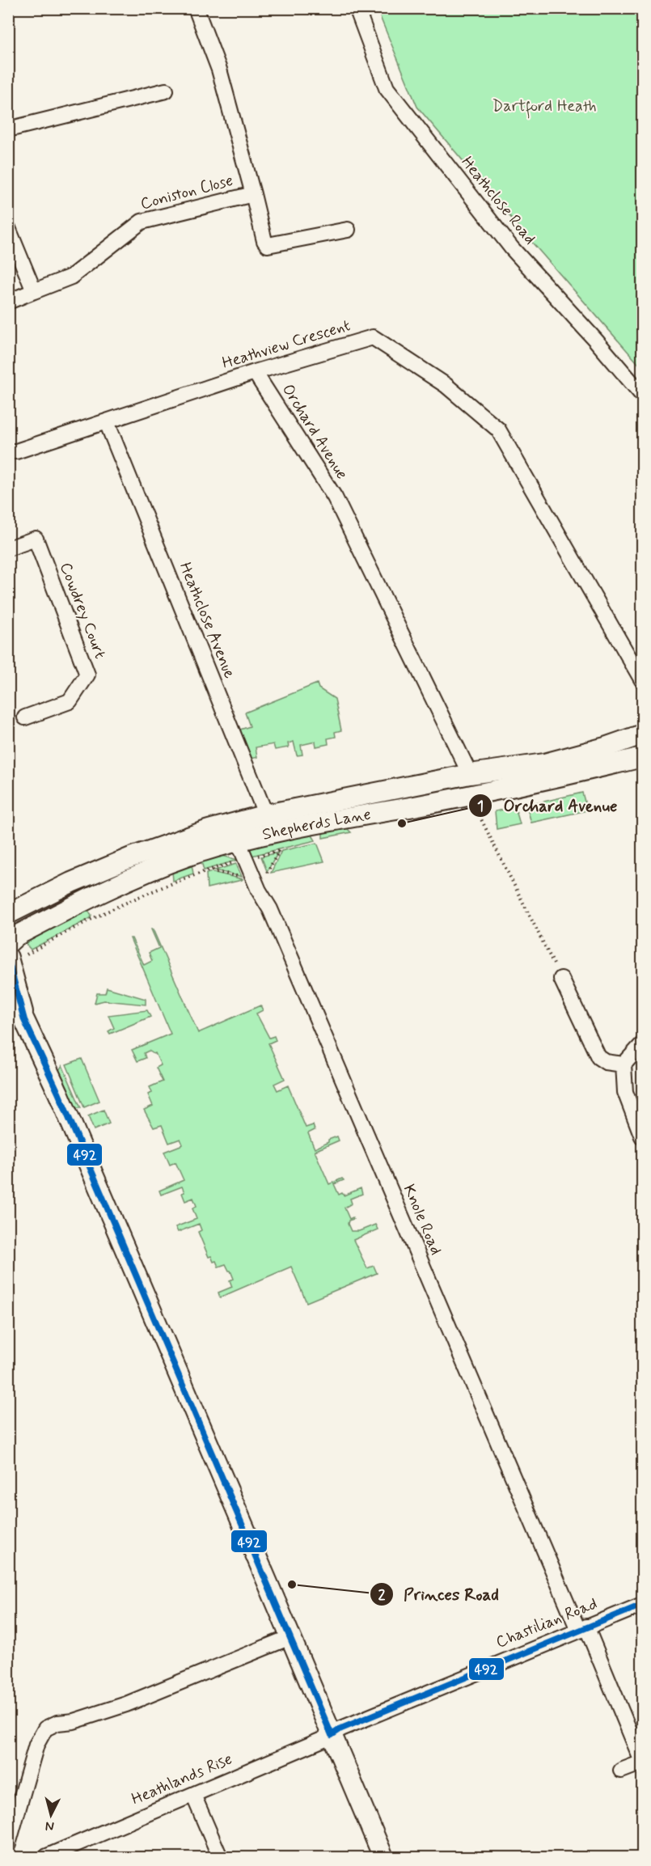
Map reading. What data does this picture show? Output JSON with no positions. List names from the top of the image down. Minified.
{"streets":{"main road":["Shepherds Lane"],"street":["Coniston Close","Heathclose Road","Heathview Crescent","Orchard Avenue","Cowdrey Court","Heathclose Avenue","Knole Road","Chastilian Road","Heathlands Rise"]},"crossings":[["Heathview Crescent","Orchard Avenue"],["Heathview Crescent","Heathclose Avenue"],["Orchard Avenue","Shepherds Lane"],["Heathclose Avenue","Shepherds Lane"],["Shepherds Lane","Knole Road"],["Knole Road","Chastilian Road"],["Chastilian Road","Heathlands Rise"]],"parks":["Dartford Heath"],"places":["Orchard Avenue","Princes Road"],"lines":["transit line 492"],"north":"bottom"}
